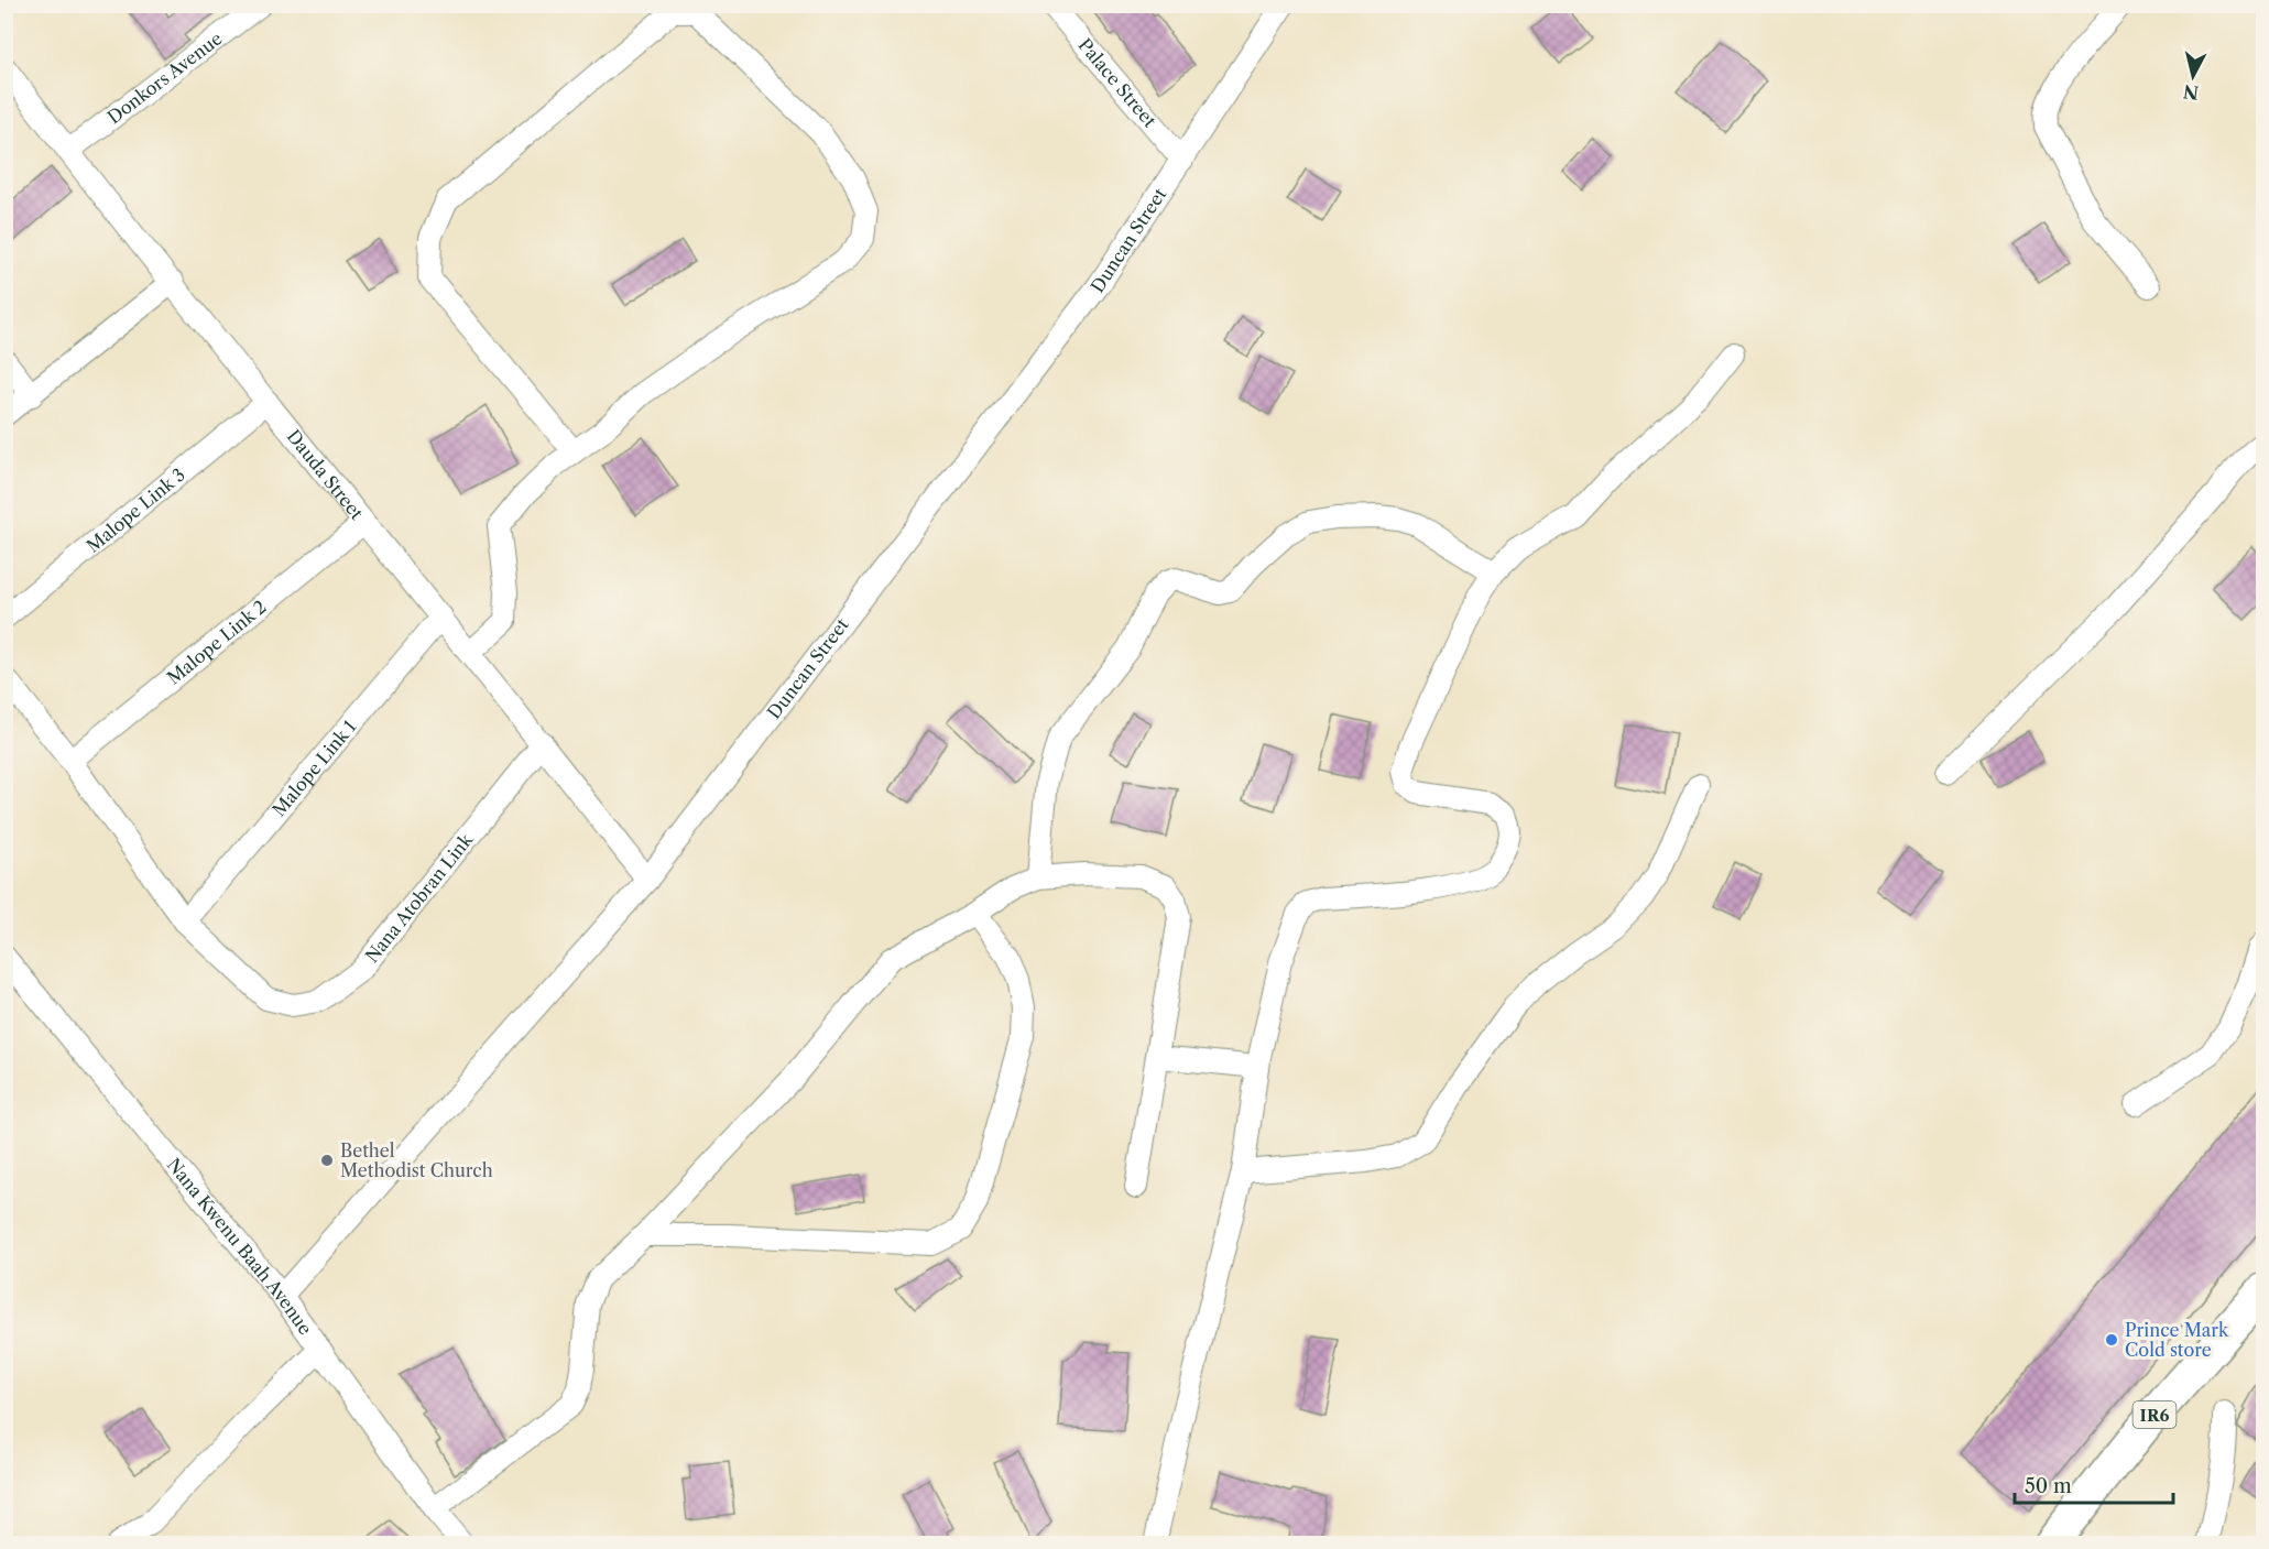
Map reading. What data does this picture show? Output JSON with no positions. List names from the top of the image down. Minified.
{"streets":{"main road":["IR6"],"street":["Donkors Avenue","Palace Street","Duncan Street","Dauda Street","Malope Link 3","Malope Link 2","Malope Link 1","Nana Atobran Link","Nana Kwenu Baah Avenue"]},"crossings":[["Donkors Avenue","Dauda Street"],["Palace Street","Duncan Street"],["Duncan Street","Dauda Street"],["Duncan Street","Nana Kwenu Baah Avenue"],["Dauda Street","Malope Link 3"],["Dauda Street","Malope Link 2"],["Dauda Street","Malope Link 1"],["Dauda Street","Nana Atobran Link"],["Malope Link 1","Nana Atobran Link"]],"places":["Bethel Methodist Church","Prince Mark Cold store"],"scale_bar":"50 m","north":"bottom"}
